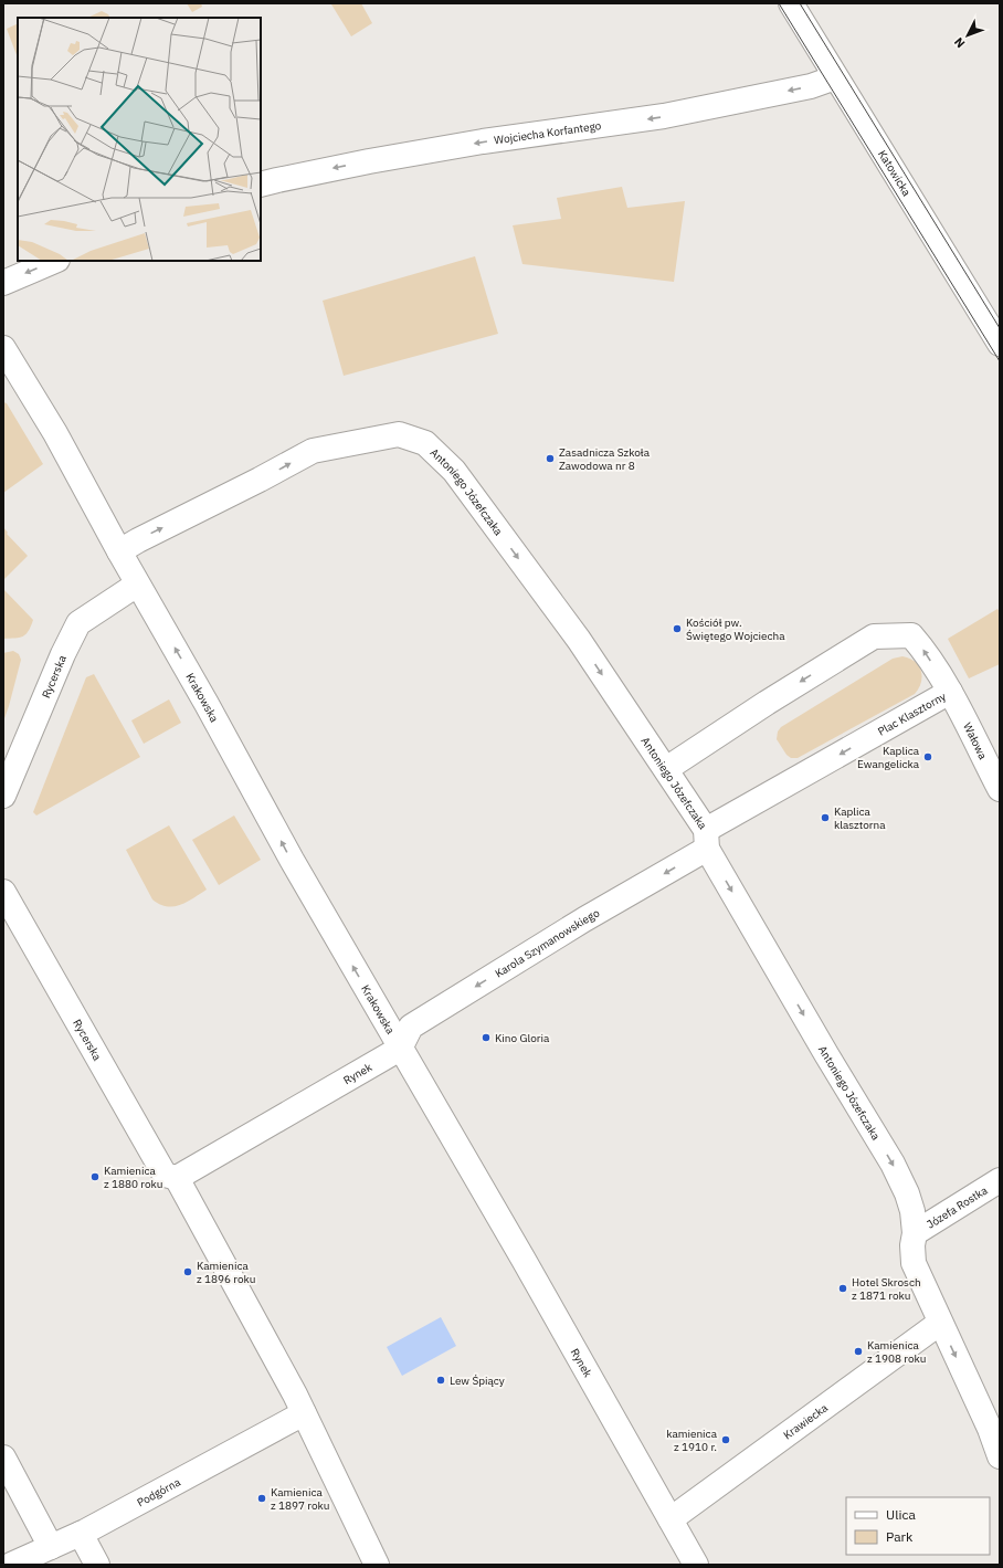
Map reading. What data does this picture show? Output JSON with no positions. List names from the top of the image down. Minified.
{"streets":{"street":["Wojciecha Korfantego","Katowicka","Antoniego Józefczaka","Rycerska","Krakowska","Plac Klasztorny","Wałowa","Karola Szymanowskiego","Rynek","Józefa Rostka","Krawiecka","Podgórna"]},"crossings":[["Wojciecha Korfantego","Katowicka"],["Antoniego Józefczaka","Krakowska"],["Antoniego Józefczaka","Plac Klasztorny"],["Antoniego Józefczaka","Karola Szymanowskiego"],["Antoniego Józefczaka","Józefa Rostka"],["Antoniego Józefczaka","Krawiecka"],["Rycerska","Krakowska"],["Rycerska","Rynek"],["Krakowska","Karola Szymanowskiego"],["Krakowska","Rynek"],["Plac Klasztorny","Wałowa"],["Plac Klasztorny","Karola Szymanowskiego"],["Karola Szymanowskiego","Rynek"],["Rynek","Krawiecka"]],"one_way":["Wojciecha Korfantego","Antoniego Józefczaka","Krakowska","Plac Klasztorny","Karola Szymanowskiego"],"places":["Zasadnicza Szkoła Zawodowa nr 8","Kościół pw. Świętego Wojciecha","Kaplica Ewangelicka","Kaplica klasztorna","Kino Gloria","Kamienica z 1880 roku","Kamienica z 1896 roku","Hotel Skrosch z 1871 roku","Kamienica z 1908 roku","Lew Śpiący","kamienica z 1910 r.","Kamienica z 1897 roku"],"legend":["Ulica","Park"],"north":"bottom left"}
